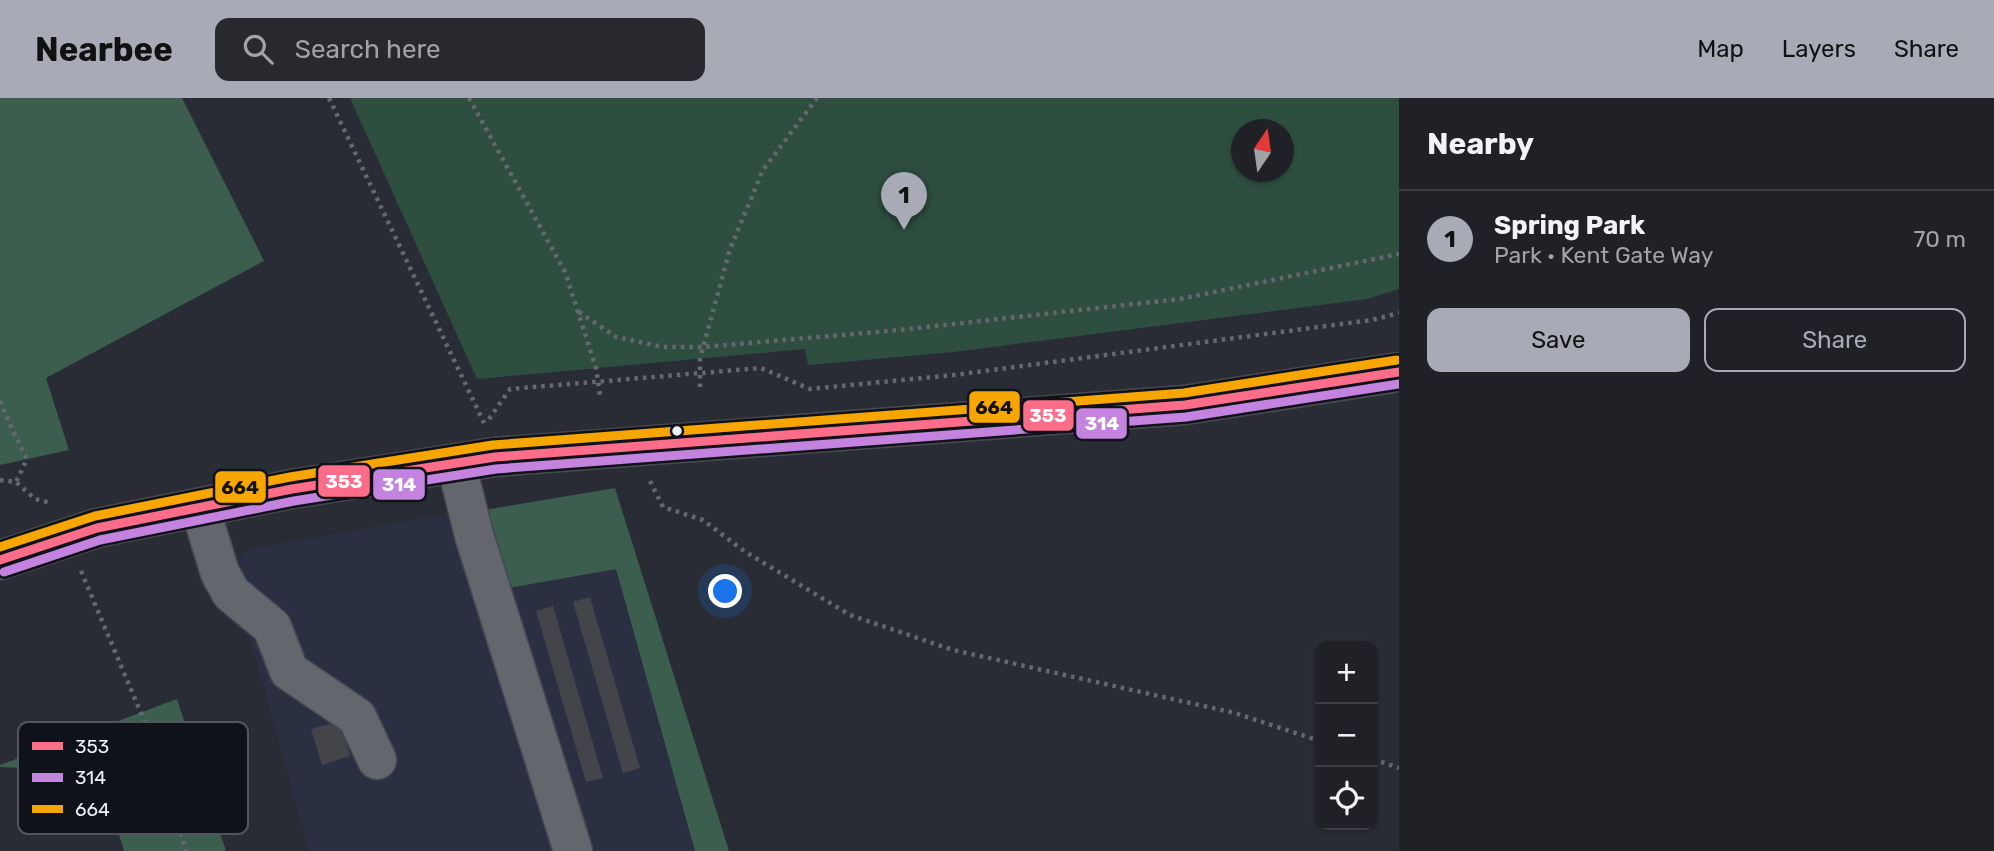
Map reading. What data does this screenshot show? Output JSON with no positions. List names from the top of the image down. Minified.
{"lines":["transit line 664","transit line 353","transit line 314"],"legend":["353","314","664"],"north":"top","page":{"header":"Nearbee","search":"Search here","nav":["Map","Layers","Share"],"heading":"Nearby","pins":"1","list":[{"mark":"1","name":"Spring Park","note":"Park · Kent Gate Way","value":"70 m"}],"buttons":["Save","Share"],"map_buttons":["+","−"]}}
